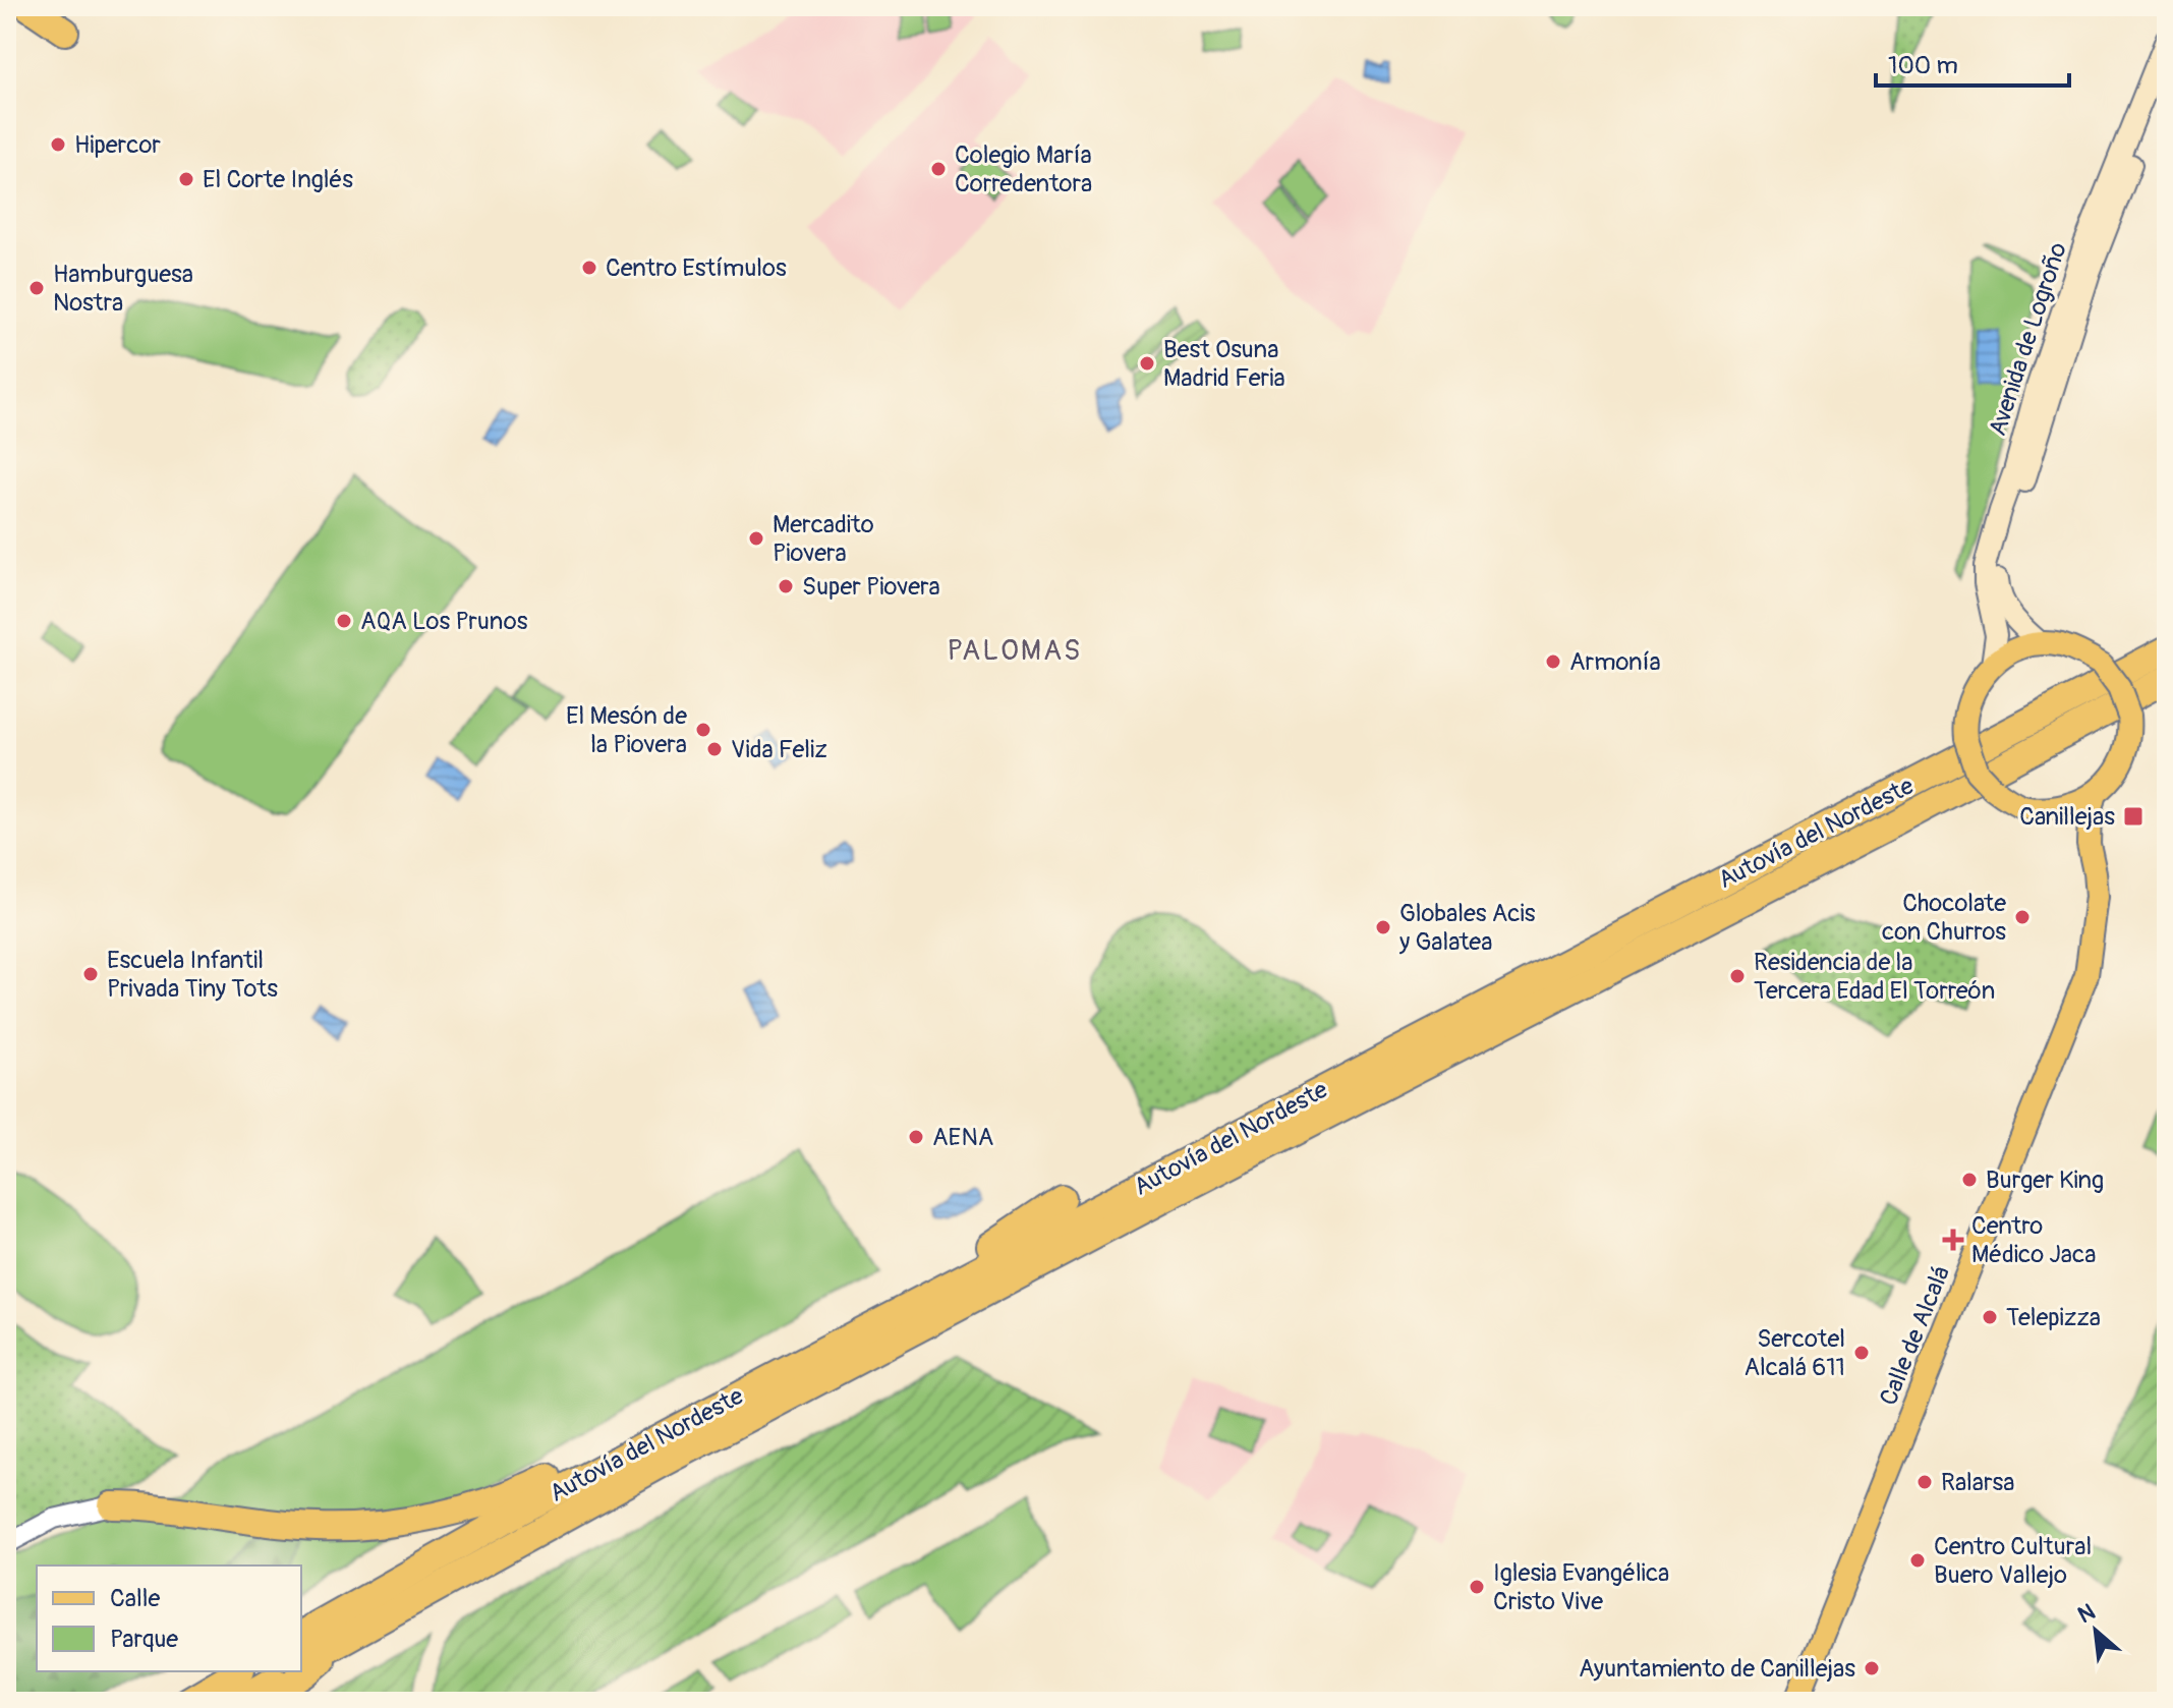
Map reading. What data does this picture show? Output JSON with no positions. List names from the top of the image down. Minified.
{"streets":{"highway":["Autovía del Nordeste"],"main road":["Avenida de Logroño","Calle de Alcalá"]},"crossings":[["Avenida de Logroño","Calle de Alcalá"]],"districts":["PALOMAS"],"places":{"other":["Hipercor","Colegio María Corredentora","El Corte Inglés","Centro Estímulos","Hamburguesa Nostra","Best Osuna Madrid Feria","Mercadito Piovera","Super Piovera","AQA Los Prunos","Armonía","El Mesón de la Piovera","Vida Feliz","Chocolate con Churros","Globales Acis y Galatea","Escuela Infantil Privada Tiny Tots","Residencia de la Tercera Edad El Torreón","AENA","Burger King","Telepizza","Sercotel Alcalá 611","Ralarsa","Centro Cultural Buero Vallejo","Iglesia Evangélica Cristo Vive","Ayuntamiento de Canillejas"],"transit":["Canillejas"],"health":["Centro Médico Jaca"]},"legend":["Calle","Parque"],"scale_bar":"100 m","north":"top left"}
